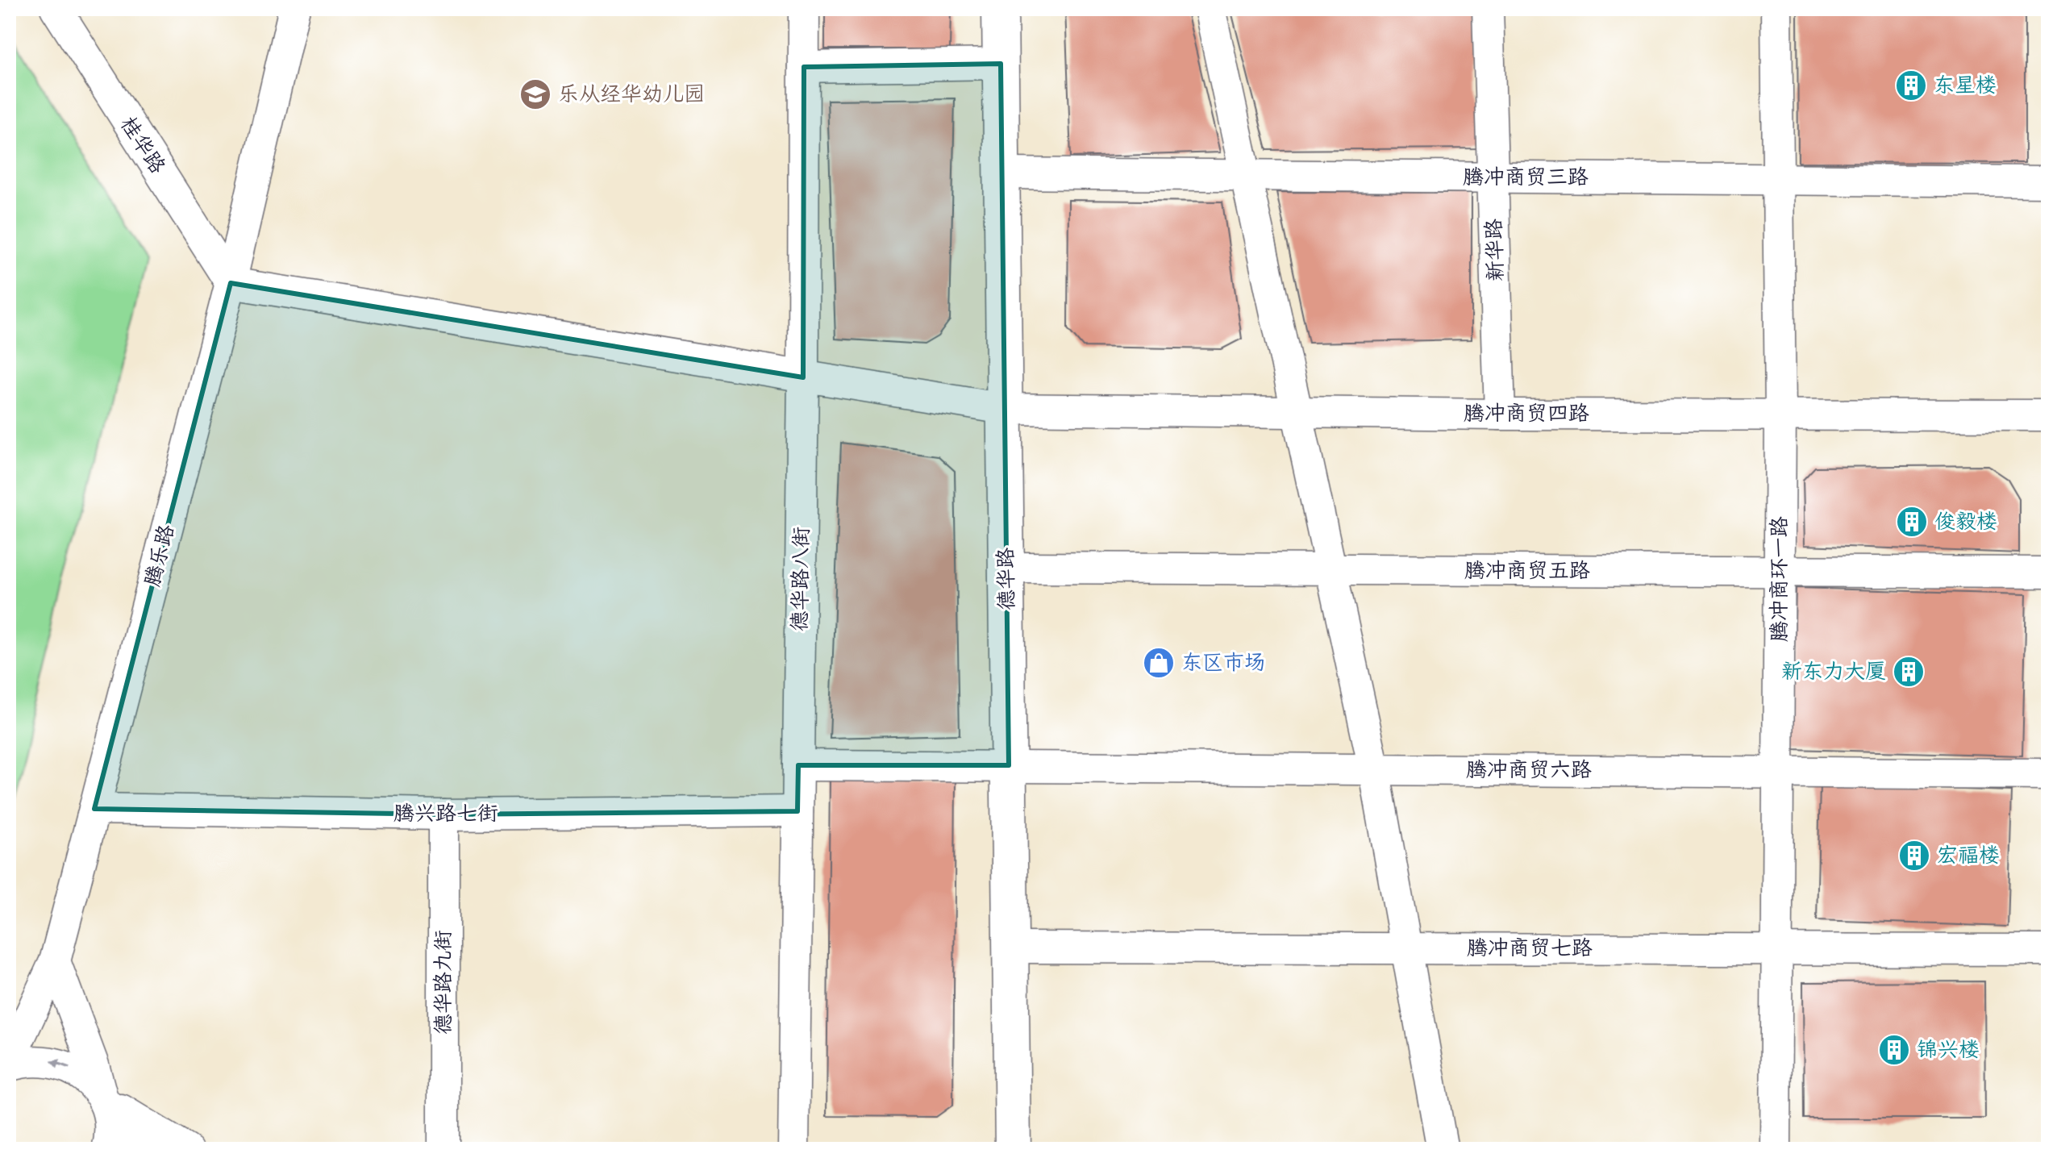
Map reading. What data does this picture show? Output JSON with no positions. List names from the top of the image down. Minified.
{"streets":{"street":["桂华路","腾冲商贸三路","新华路","腾冲商贸四路","腾乐路","腾冲商贸五路","德华路八街","德华路","腾冲商环一路","腾冲商贸六路","腾兴路七街","腾冲商贸七路","德华路九街"]},"crossings":[["桂华路","腾冲商贸四路"],["桂华路","腾乐路"],["腾冲商贸三路","新华路"],["腾冲商贸三路","德华路"],["腾冲商贸三路","腾冲商环一路"],["新华路","腾冲商贸四路"],["腾冲商贸四路","腾乐路"],["腾冲商贸四路","德华路八街"],["腾冲商贸四路","德华路"],["腾冲商贸四路","腾冲商环一路"],["腾乐路","腾兴路七街"],["腾冲商贸五路","德华路"],["腾冲商贸五路","腾冲商环一路"],["德华路八街","腾冲商贸六路"],["德华路八街","腾兴路七街"],["德华路","腾冲商贸六路"],["德华路","腾冲商贸七路"],["腾冲商环一路","腾冲商贸六路"],["腾冲商环一路","腾冲商贸七路"],["腾兴路七街","德华路九街"]],"places":{"building":["东星楼","俊毅楼","新东力大厦","宏福楼","锦兴楼"],"school or university":["乐从经华幼儿园"],"shop":["东区市场"]}}
